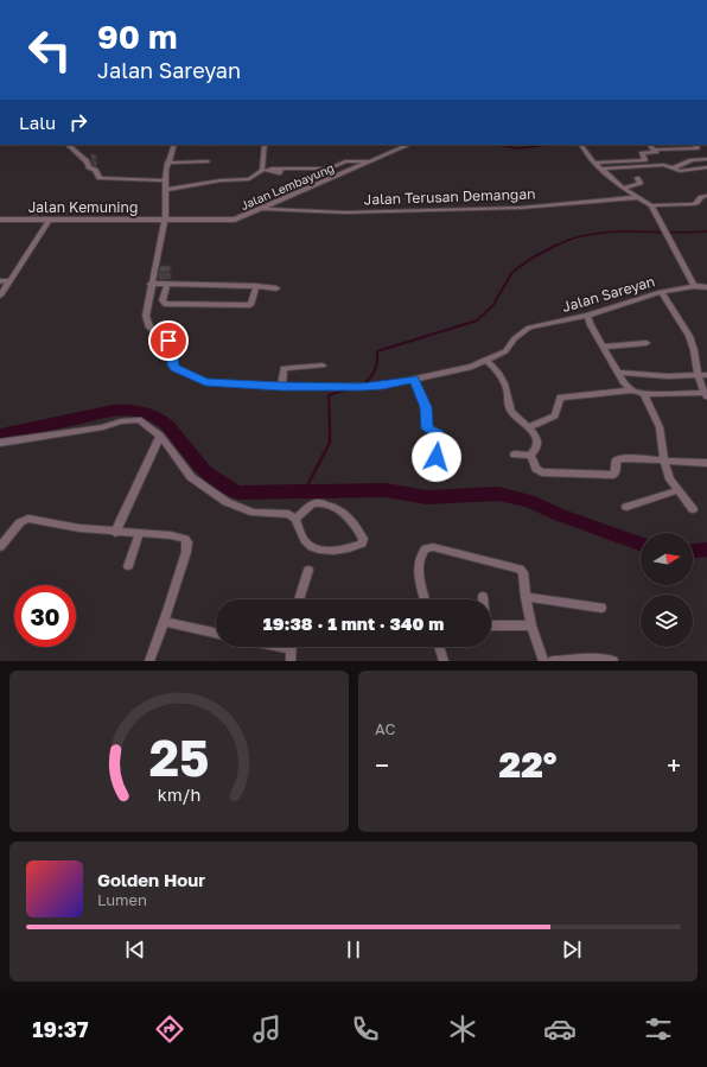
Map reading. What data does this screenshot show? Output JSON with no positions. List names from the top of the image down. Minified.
{"streets":{"street":["Jalan Lembayung","Jalan Terusan Demangan","Jalan Kemuning","Jalan Sareyan"]},"crossings":[["Jalan Lembayung","Jalan Terusan Demangan"],["Jalan Lembayung","Jalan Kemuning"]],"north":"right","page":{"turn":["90 m","Jalan Sareyan"],"then":"Lalu","limit":"30","trip":"19:38 · 1 mnt · 340 m","tile":"AC","heat":["−","22°","+"],"song":["Golden Hour","Lumen"],"tabs":"19:37","gauge":["25","km/h"]}}
